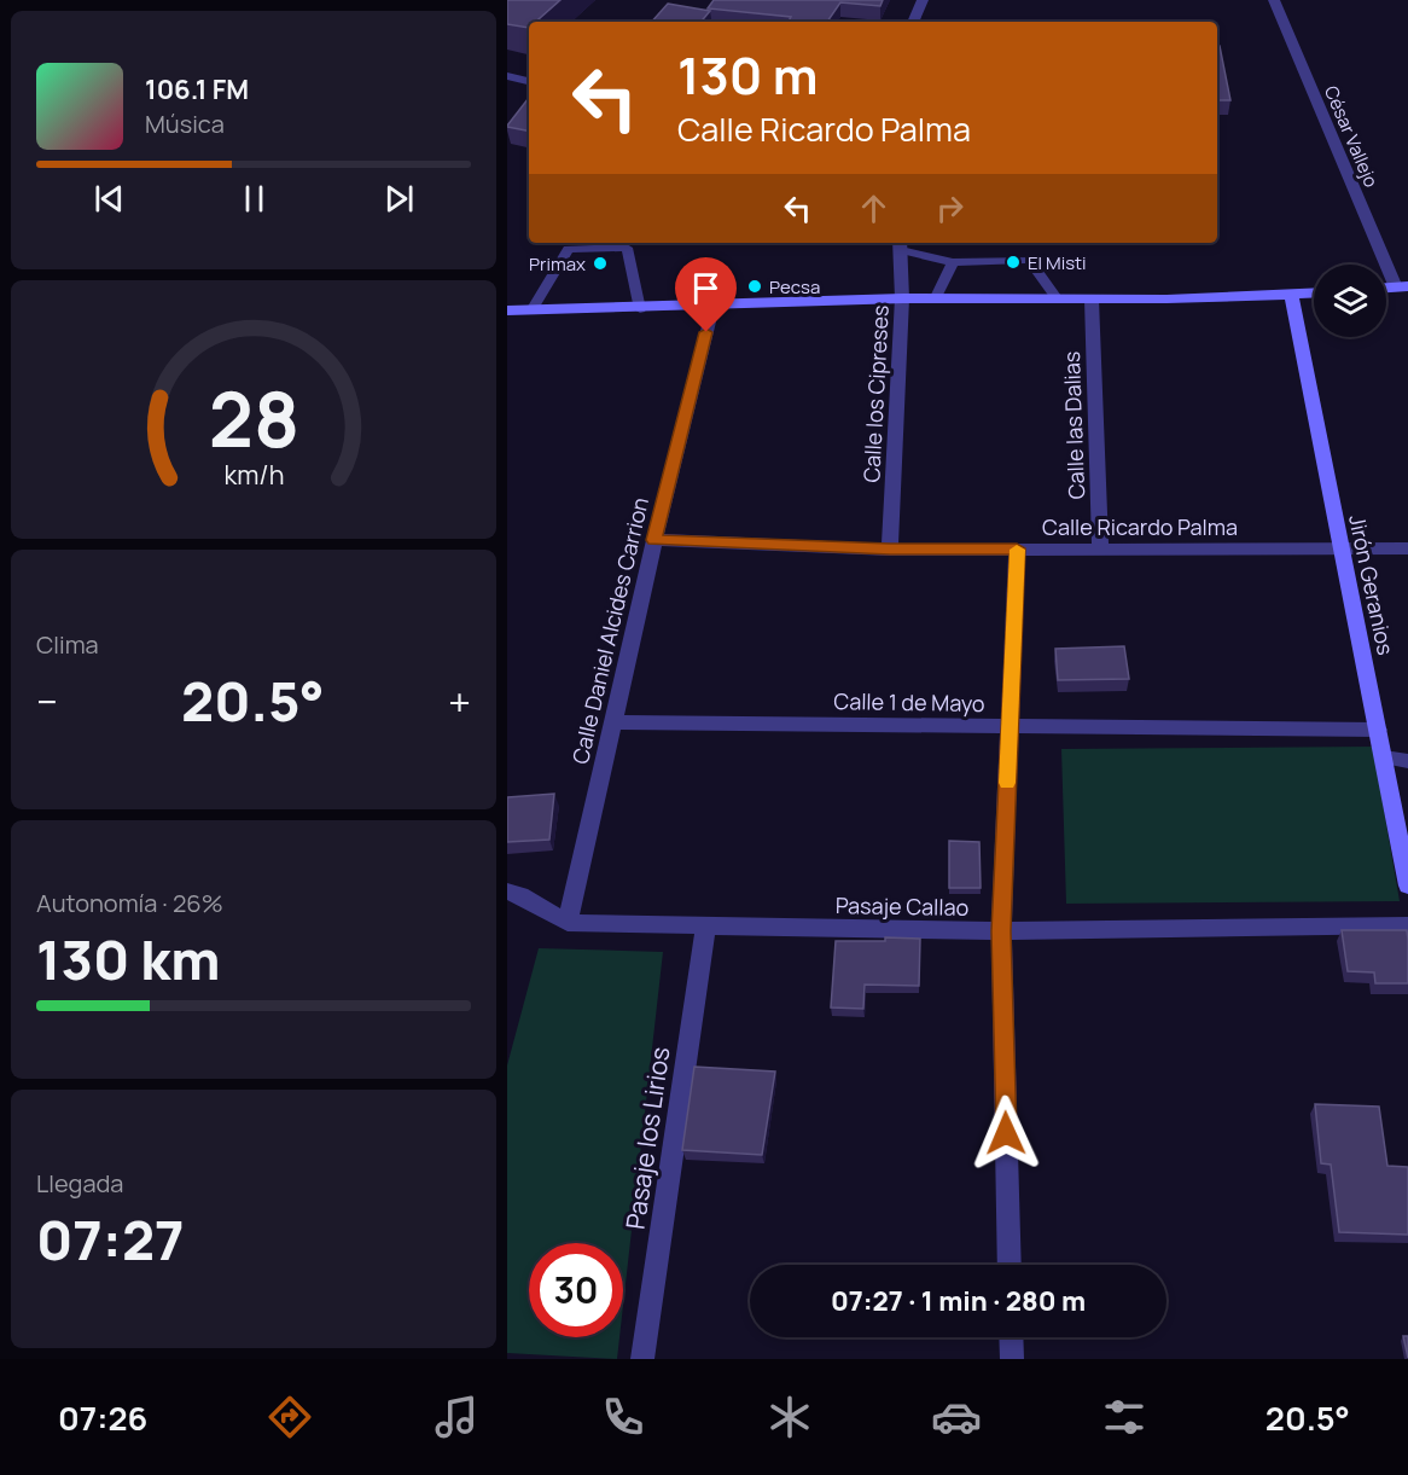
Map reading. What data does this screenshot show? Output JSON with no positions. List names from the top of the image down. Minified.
{"streets":{"main road":["Jirón Geranios"],"street":["César Vallejo","Calle los Cipreses","Calle las Dalias","Calle Ricardo Palma","Calle Daniel Alcides Carrion","Calle 1 de Mayo","Pasaje Callao","Pasaje los Lirios"]},"crossings":[["Calle los Cipreses","Calle Ricardo Palma"],["Calle las Dalias","Calle Ricardo Palma"],["Calle Ricardo Palma","Jirón Geranios"],["Calle Ricardo Palma","Calle Daniel Alcides Carrion"],["Jirón Geranios","Calle 1 de Mayo"],["Calle Daniel Alcides Carrion","Calle 1 de Mayo"],["Calle Daniel Alcides Carrion","Pasaje Callao"],["Pasaje Callao","Pasaje los Lirios"]],"places":["El Misti","Primax","Pecsa"],"page":{"turn":["130 m","Calle Ricardo Palma"],"song":["106.1 FM","Música"],"tile":["Clima",["Autonomía · 26%","130 km"],["Llegada","07:27"]],"heat":["−","20.5°","+"],"limit":"30","trip":"07:27 · 1 min · 280 m","tabs":["07:26","20.5°"],"gauge":["28","km/h"]}}
